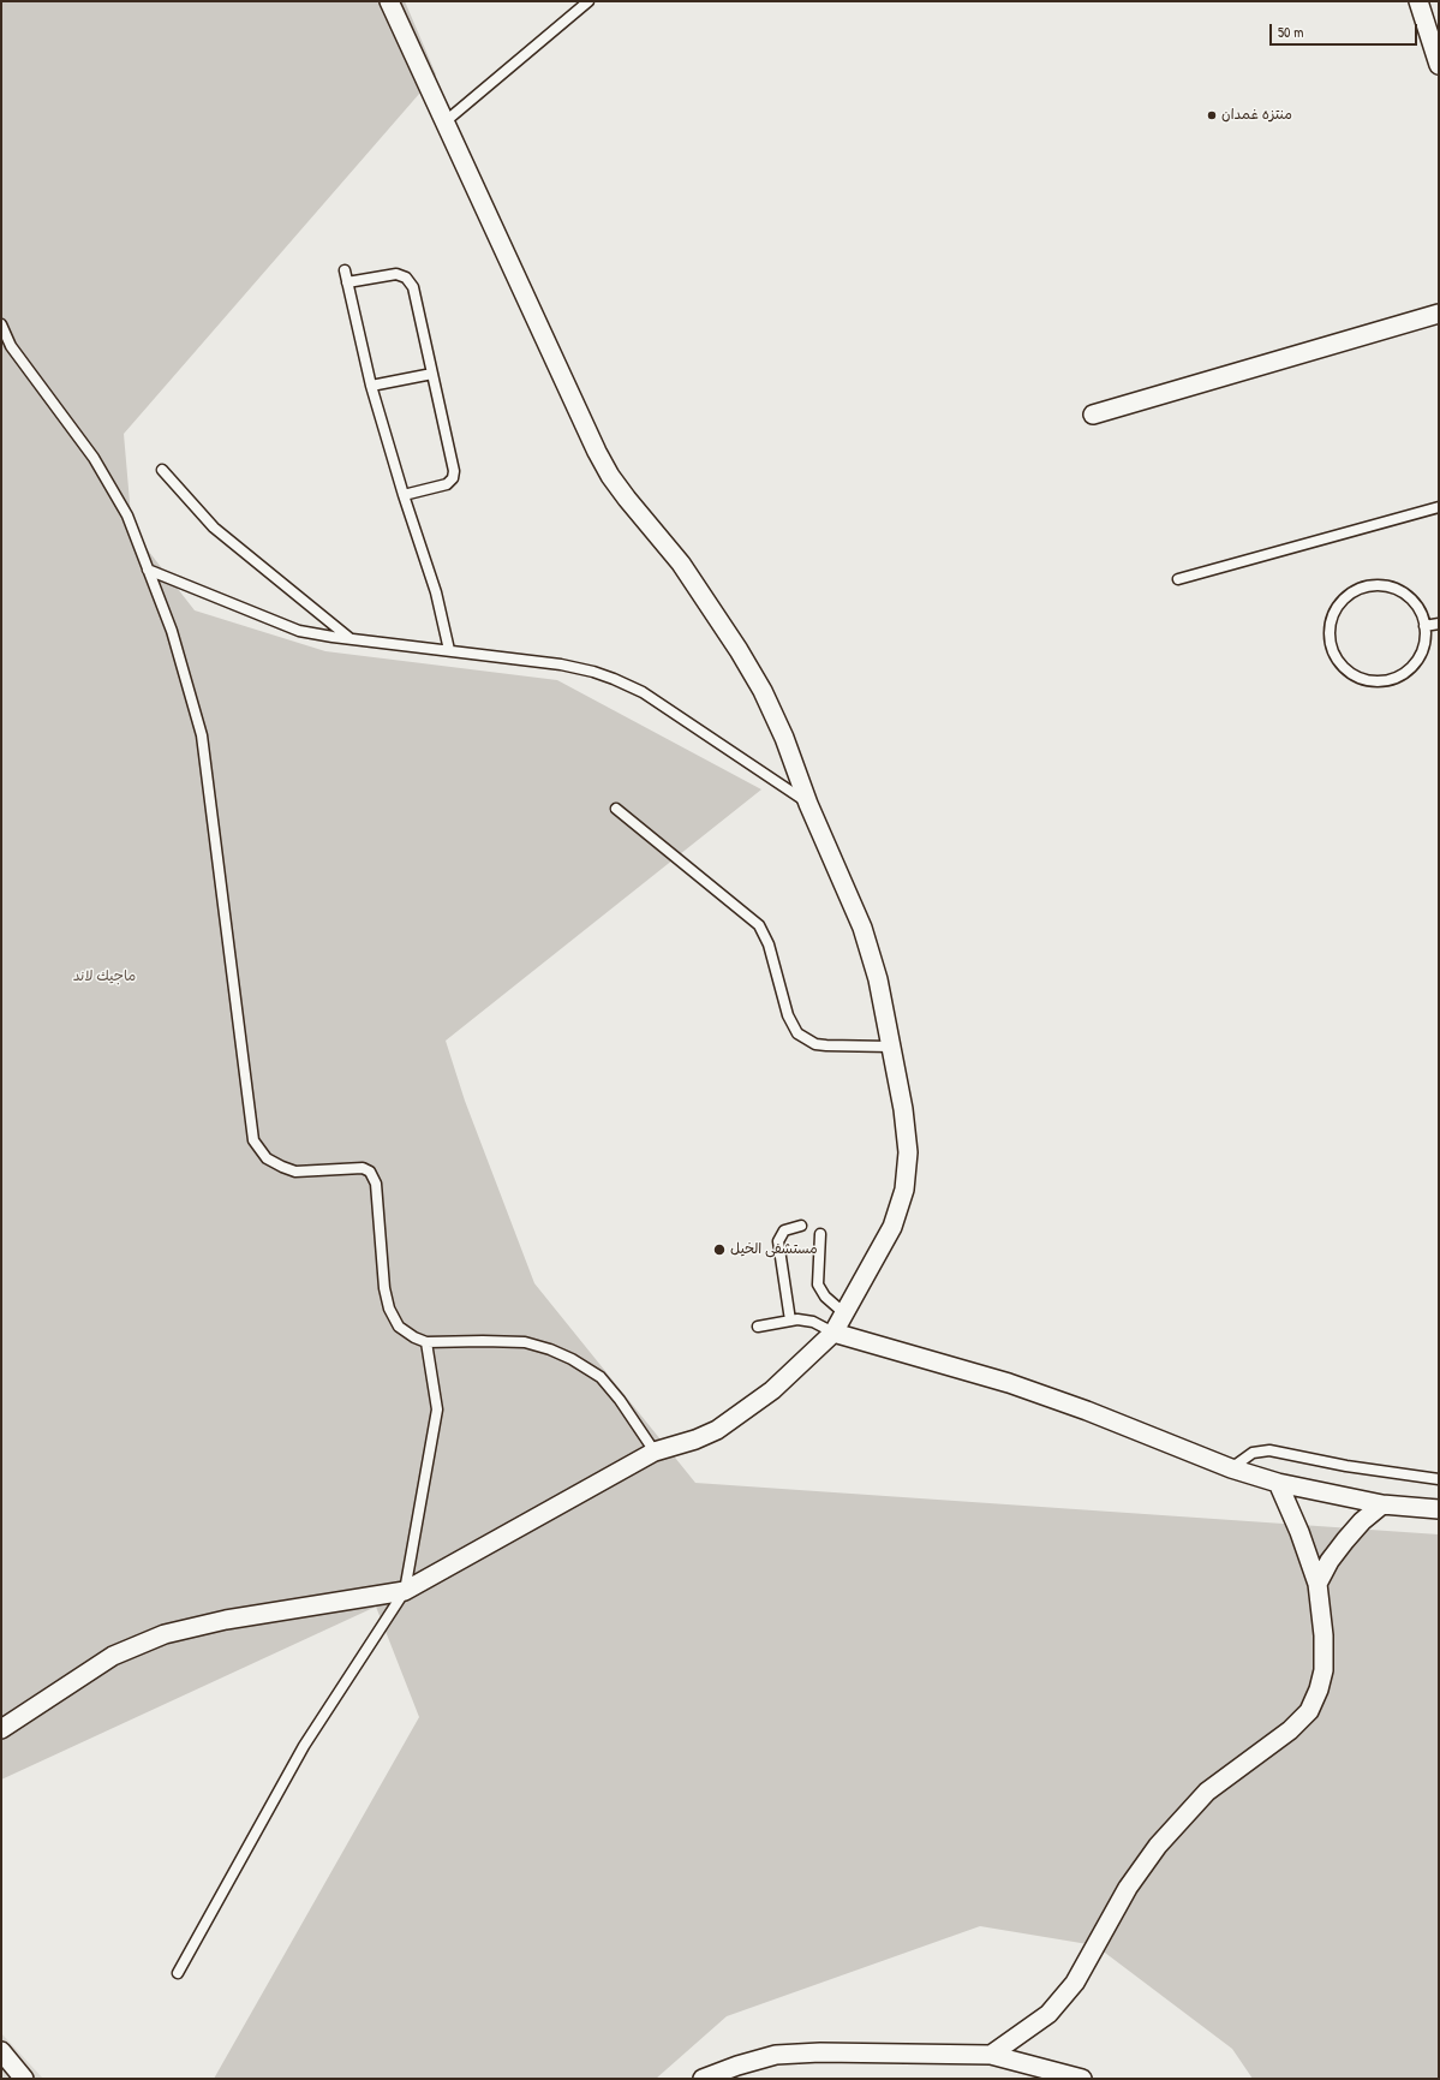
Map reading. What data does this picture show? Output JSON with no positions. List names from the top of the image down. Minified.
{"parks":["ماجيك لاند"],"places":["منتزه غمدان","مستشفى الخيل"],"scale_bar":"50 m"}
